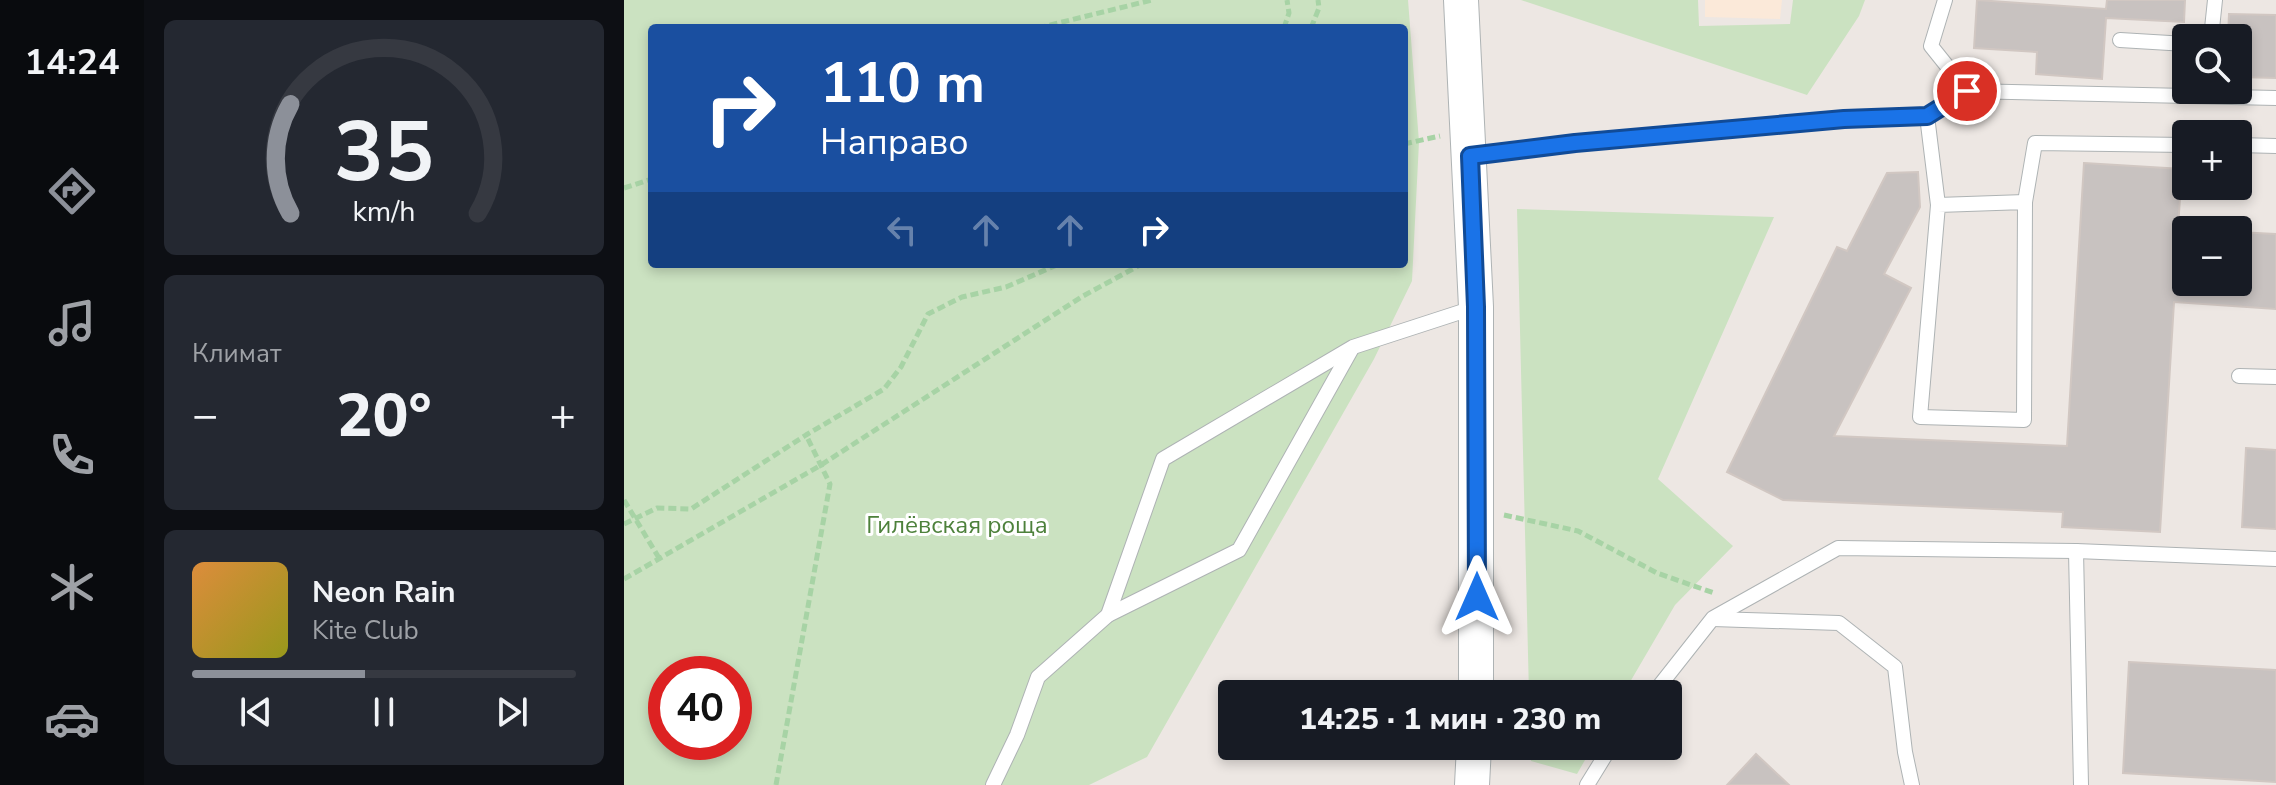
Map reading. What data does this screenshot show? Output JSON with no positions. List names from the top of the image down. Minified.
{"parks":["Гилёвская роща"],"page":{"tabs":"14:24","map_buttons":["+","−"],"turn":["110 m","Направо"],"tile":"Климат","heat":["−","20°","+"],"song":["Neon Rain","Kite Club"],"limit":"40","trip":"14:25 · 1 мин · 230 m","gauge":["35","km/h"]}}
